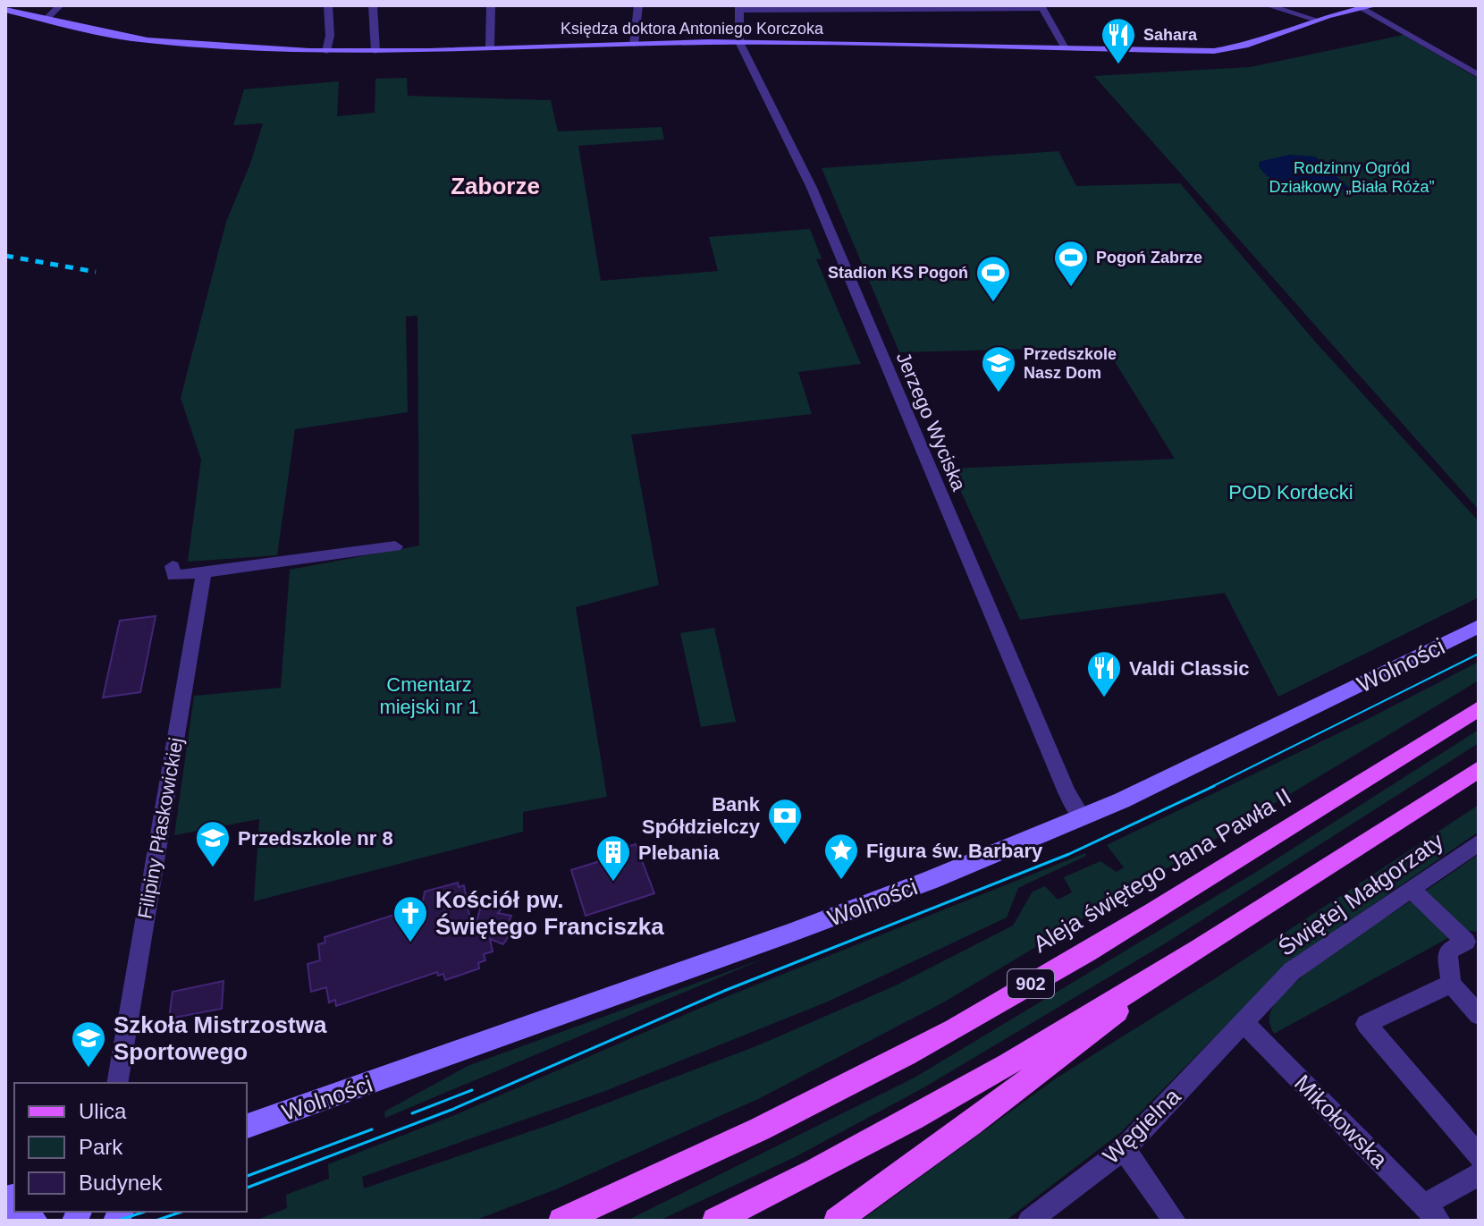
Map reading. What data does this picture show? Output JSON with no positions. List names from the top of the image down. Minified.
{"streets":{"main road":["Aleja świętego Jana Pawła II","902"],"street":["Księdza doktora Antoniego Korczoka","Jerzego Wyciska","Wolności","Filipiny Płaskowickiej","Świętej Małgorzaty","Mikołowska","Węgielna"]},"crossings":[["Księdza doktora Antoniego Korczoka","Jerzego Wyciska"],["Jerzego Wyciska","Wolności"],["Świętej Małgorzaty","Mikołowska"],["Świętej Małgorzaty","Węgielna"],["Mikołowska","Węgielna"]],"districts":["Zaborze"],"parks":["Rodzinny Ogród Działkowy „Biała Róża”","POD Kordecki","Cmentarz miejski nr 1"],"places":{"restaurant":["Sahara","Valdi Classic"],"sports":["Pogoń Zabrze","Stadion KS Pogoń"],"school or university":["Przedszkole Nasz Dom","Przedszkole nr 8","Szkoła Mistrzostwa Sportowego"],"bank":["Bank Spółdzielczy"],"place":["Figura św. Barbary"],"building":["Plebania"],"church":["Kościół pw. Świętego Franciszka"]},"legend":["Ulica","Park","Budynek"]}
